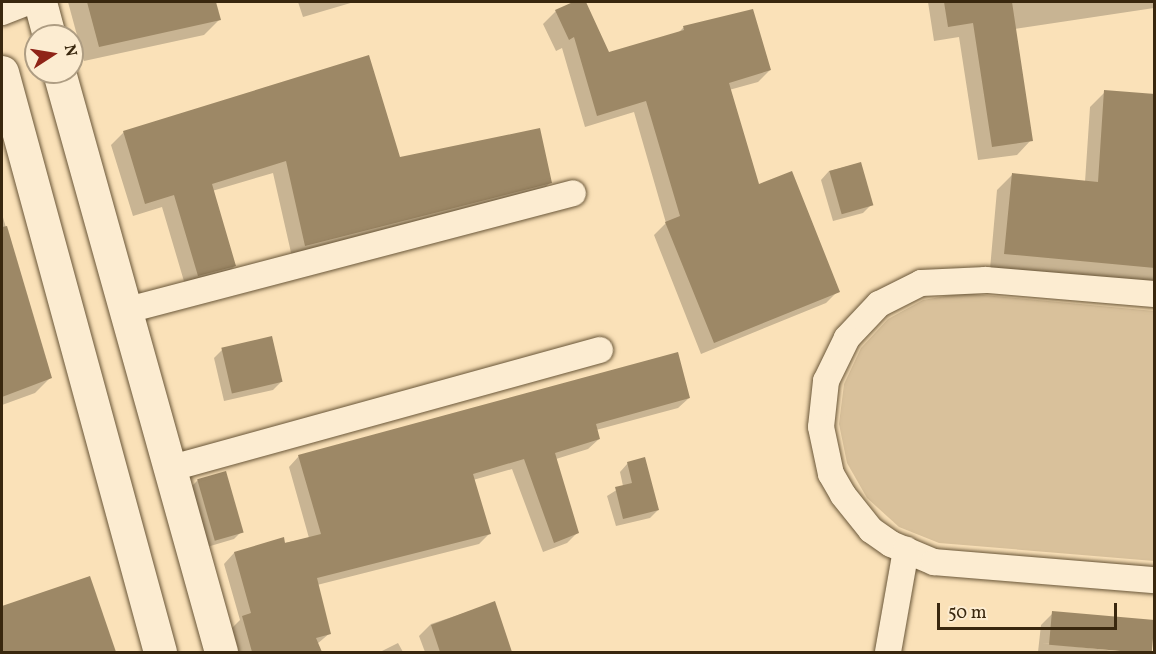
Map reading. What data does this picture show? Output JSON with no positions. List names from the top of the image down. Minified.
{"scale_bar":"50 m","north":"right"}
